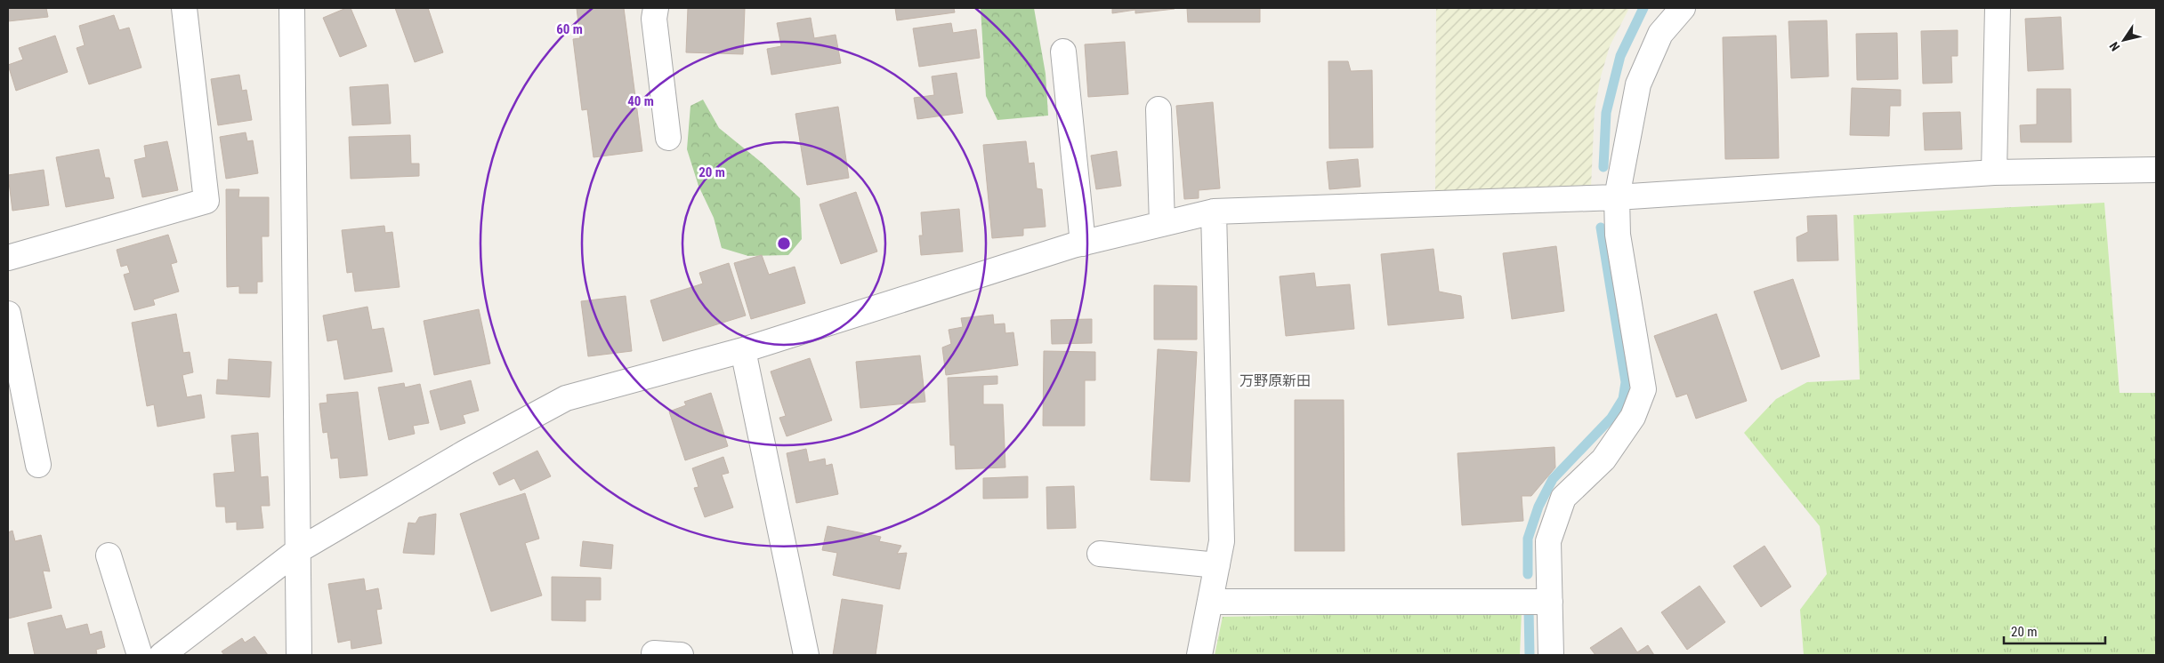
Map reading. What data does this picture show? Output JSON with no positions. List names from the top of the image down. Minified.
{"districts":["万野原新田"],"scale_bar":"20 m","north":"bottom left","rings":["60 m","40 m","20 m"]}
